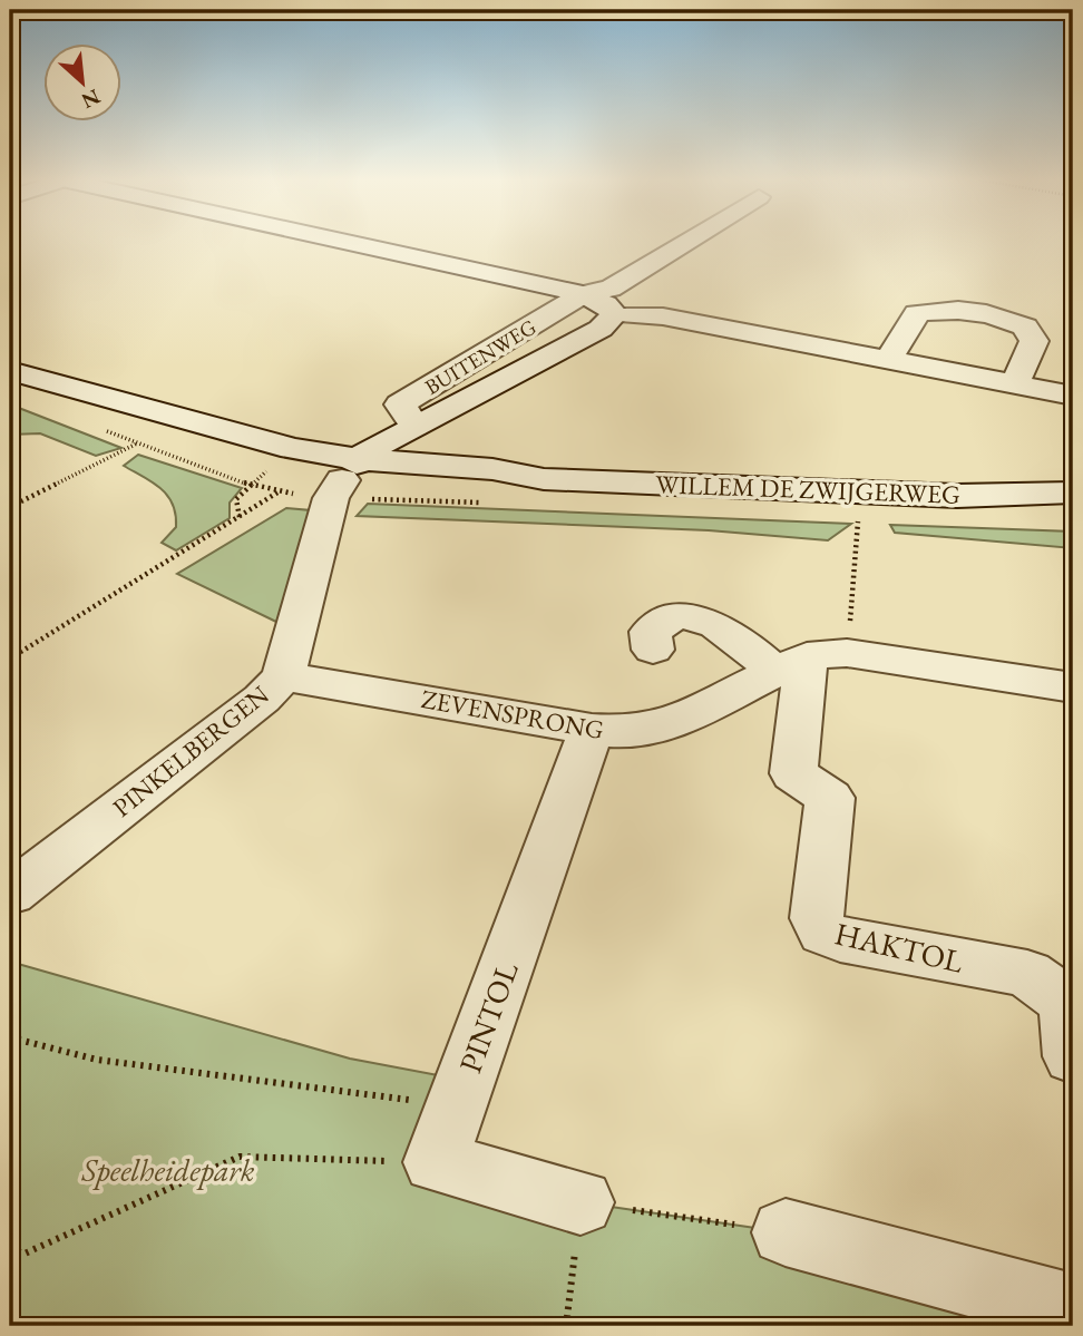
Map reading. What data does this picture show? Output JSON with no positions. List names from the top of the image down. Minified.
{"streets":{"street":["BUITENWEG","WILLEM DE ZWIJGERWEG","ZEVENSPRONG","PINKELBERGEN","HAKTOL","PINTOL"]},"crossings":[["BUITENWEG","WILLEM DE ZWIJGERWEG"],["BUITENWEG","PINKELBERGEN"],["WILLEM DE ZWIJGERWEG","PINKELBERGEN"],["ZEVENSPRONG","PINKELBERGEN"],["ZEVENSPRONG","HAKTOL"],["ZEVENSPRONG","PINTOL"]],"parks":["Speelheidepark"],"north":"bottom right"}
